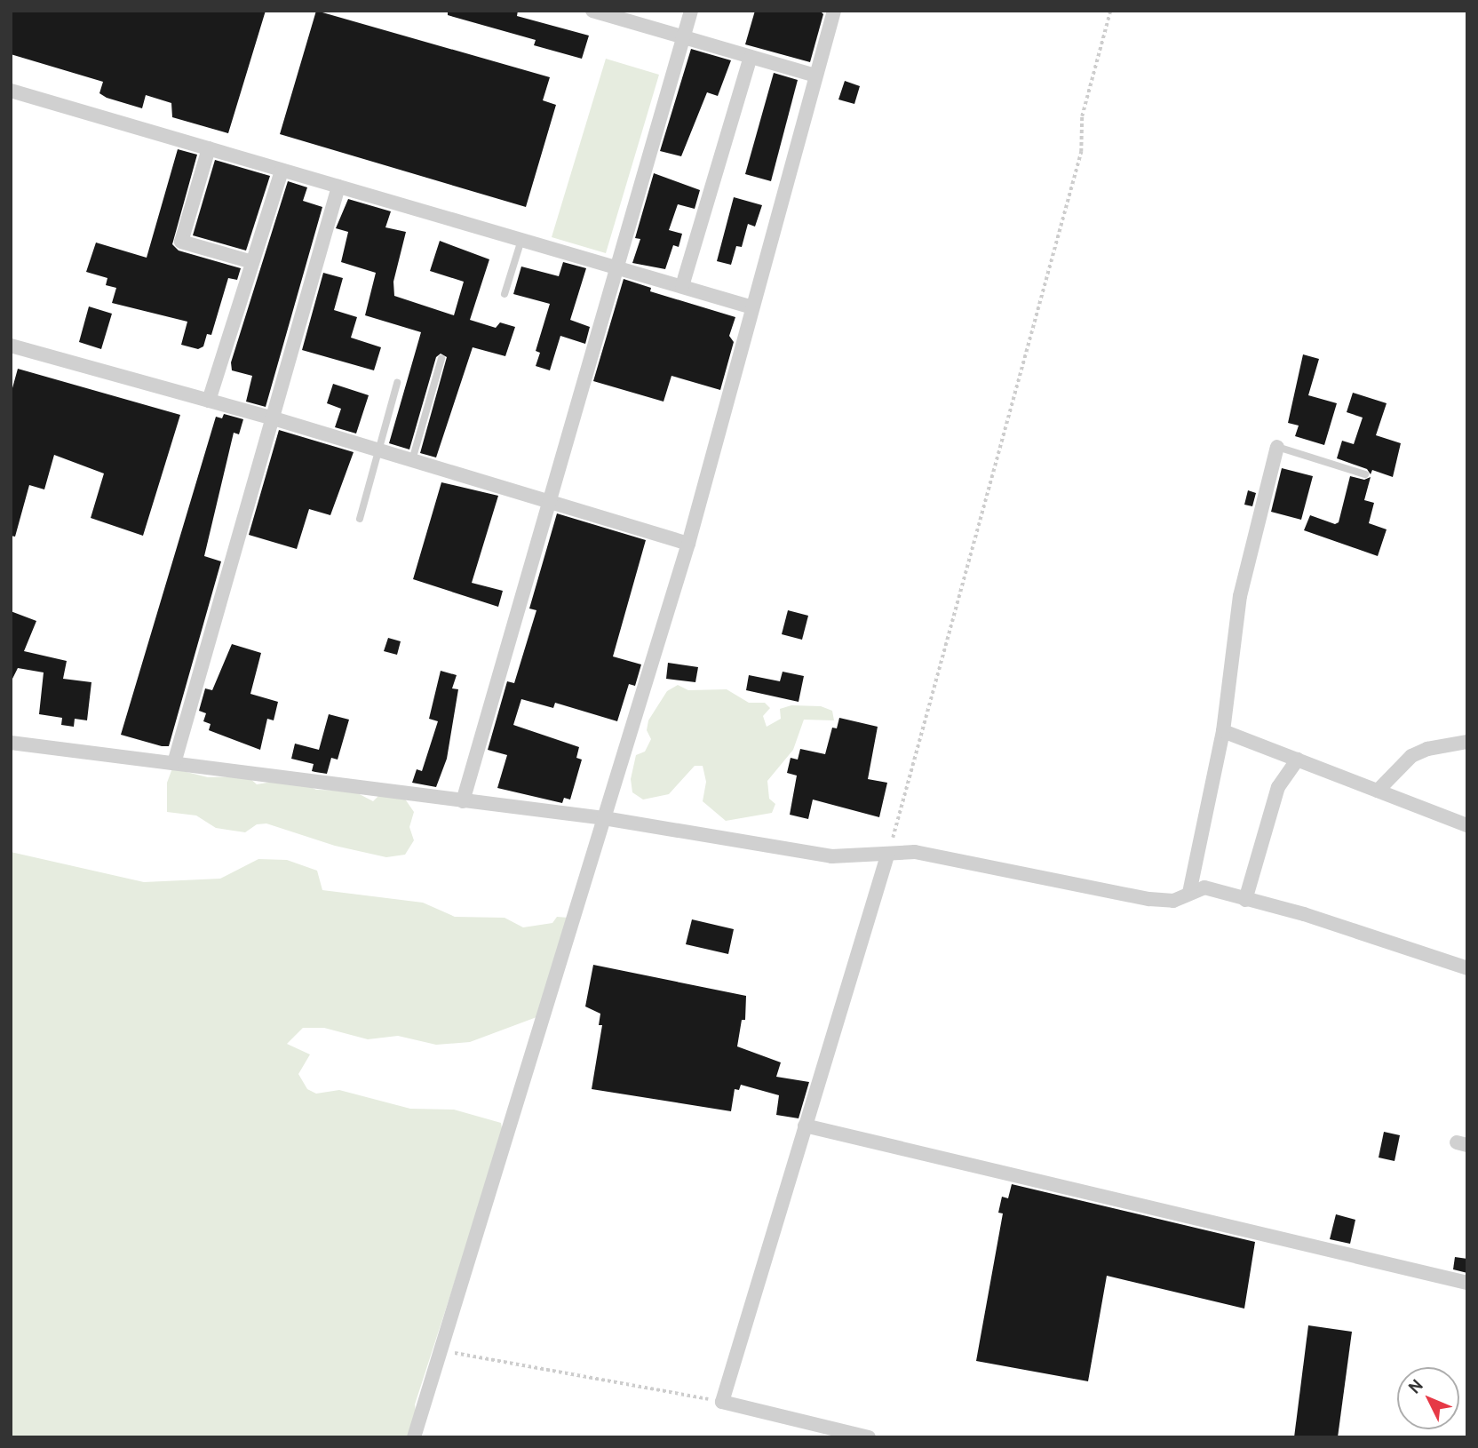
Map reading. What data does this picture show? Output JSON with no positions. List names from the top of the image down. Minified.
{"north":"top left"}
